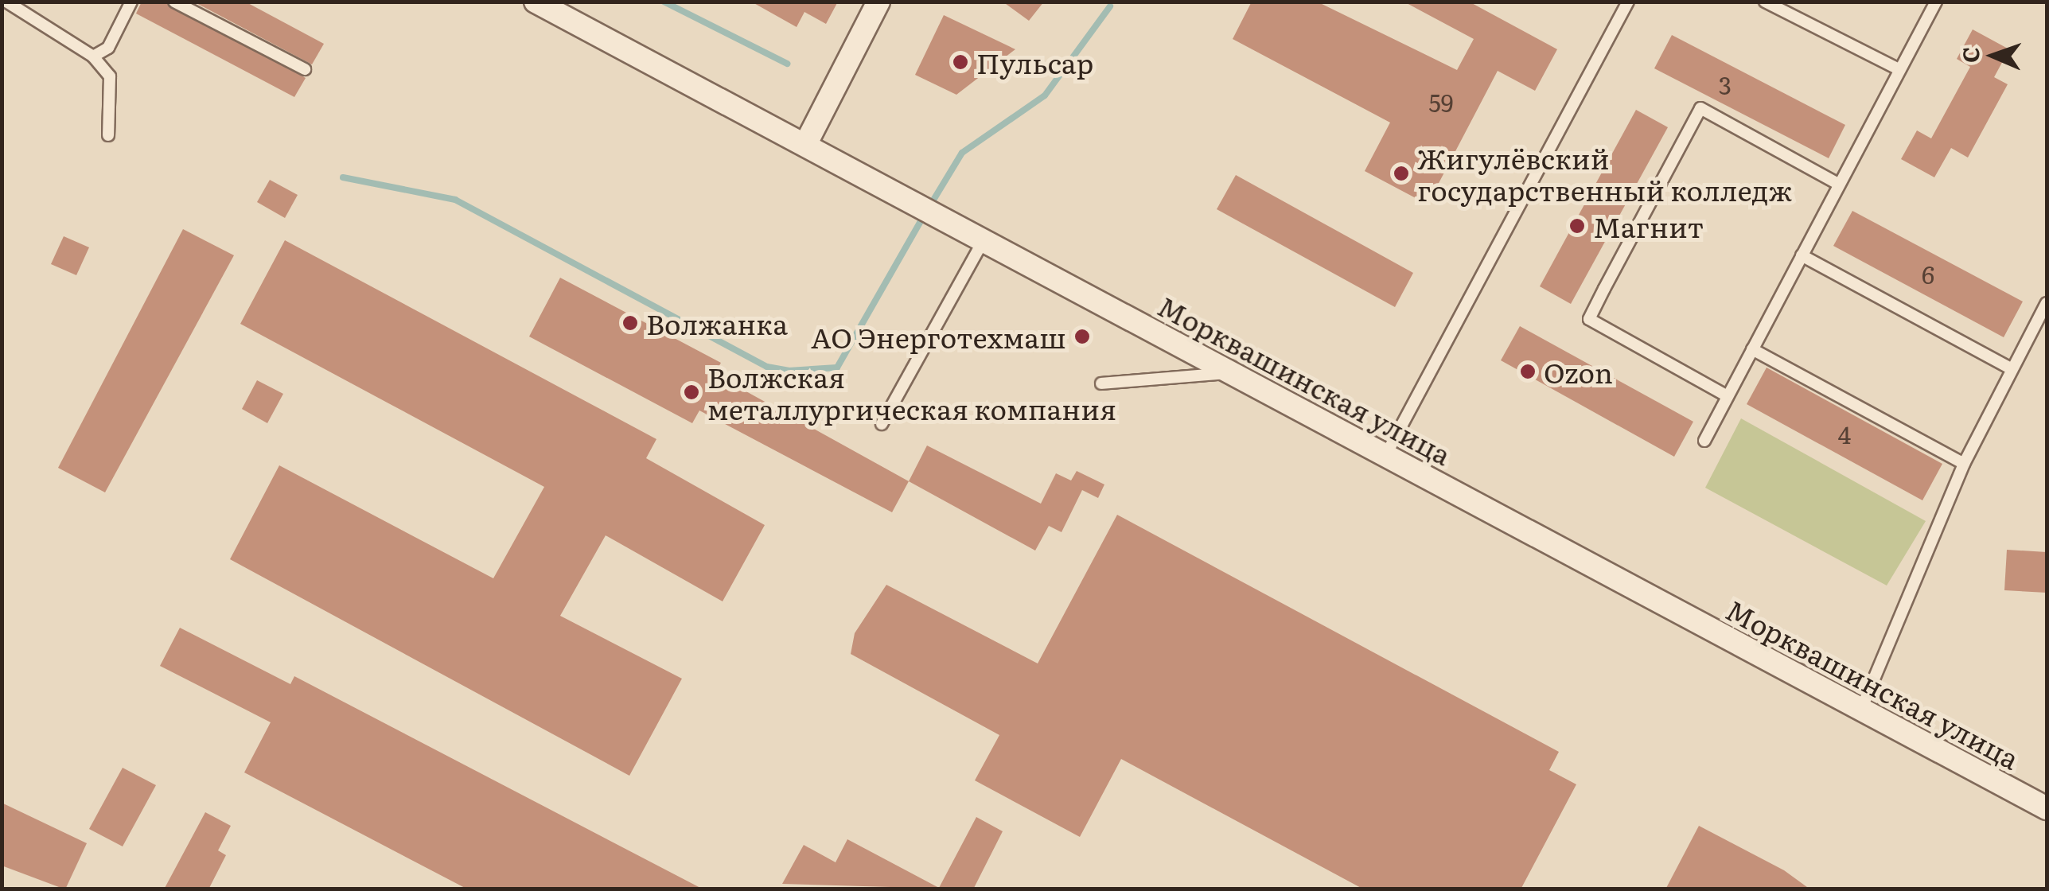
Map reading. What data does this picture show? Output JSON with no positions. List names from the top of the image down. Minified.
{"streets":{"street":["Морквашинская улица"]},"places":["Пульсар","Жигулёвский государственный колледж","Магнит","Волжанка","АО Энерготехмаш","Ozon","Волжская металлургическая компания"],"house_numbers":["3","59","6","4"],"north":"left"}
